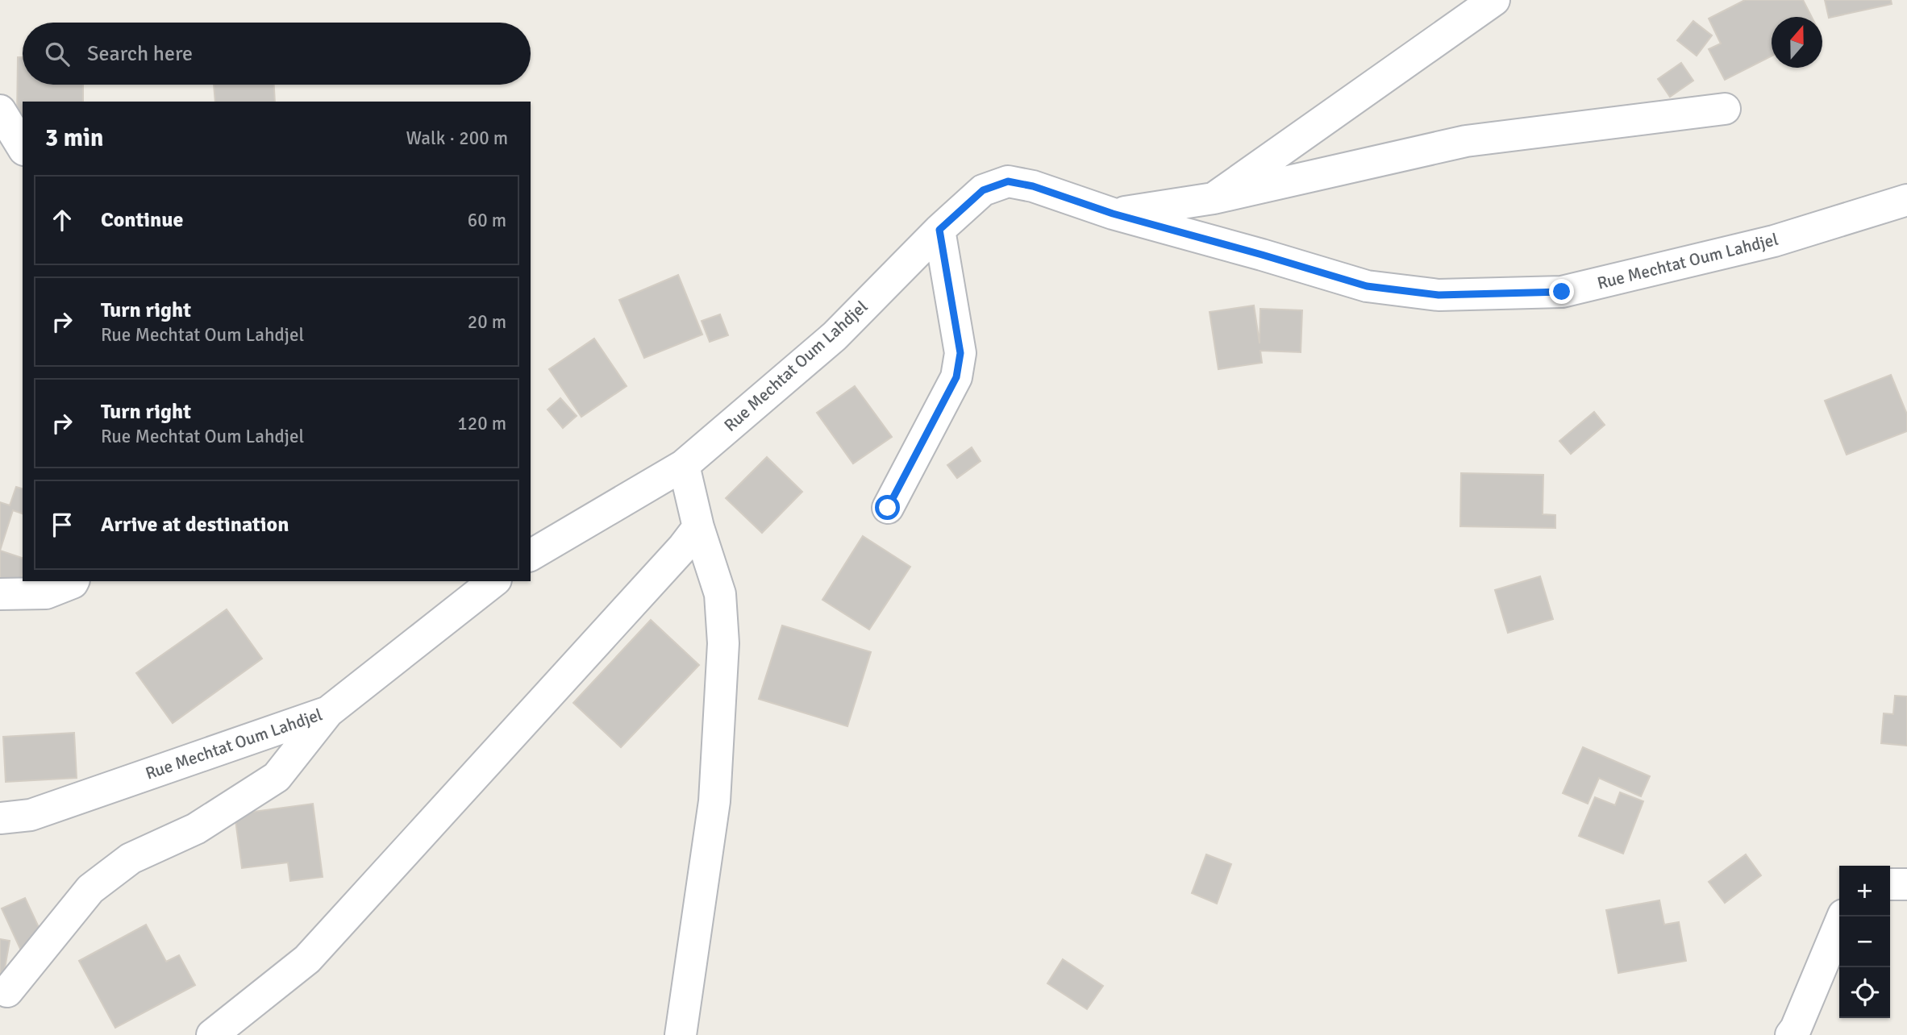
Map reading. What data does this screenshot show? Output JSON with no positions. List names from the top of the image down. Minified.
{"streets":{"street":["Rue Mechtat Oum Lahdjel"]},"north":"top","page":{"search":"Search here","heading":["3 min","Walk · 200 m"],"list":[["Continue","60 m"],["Turn right","Rue Mechtat Oum Lahdjel","20 m"],["Turn right","Rue Mechtat Oum Lahdjel","120 m"],"Arrive at destination"],"map_buttons":["+","−"]}}
